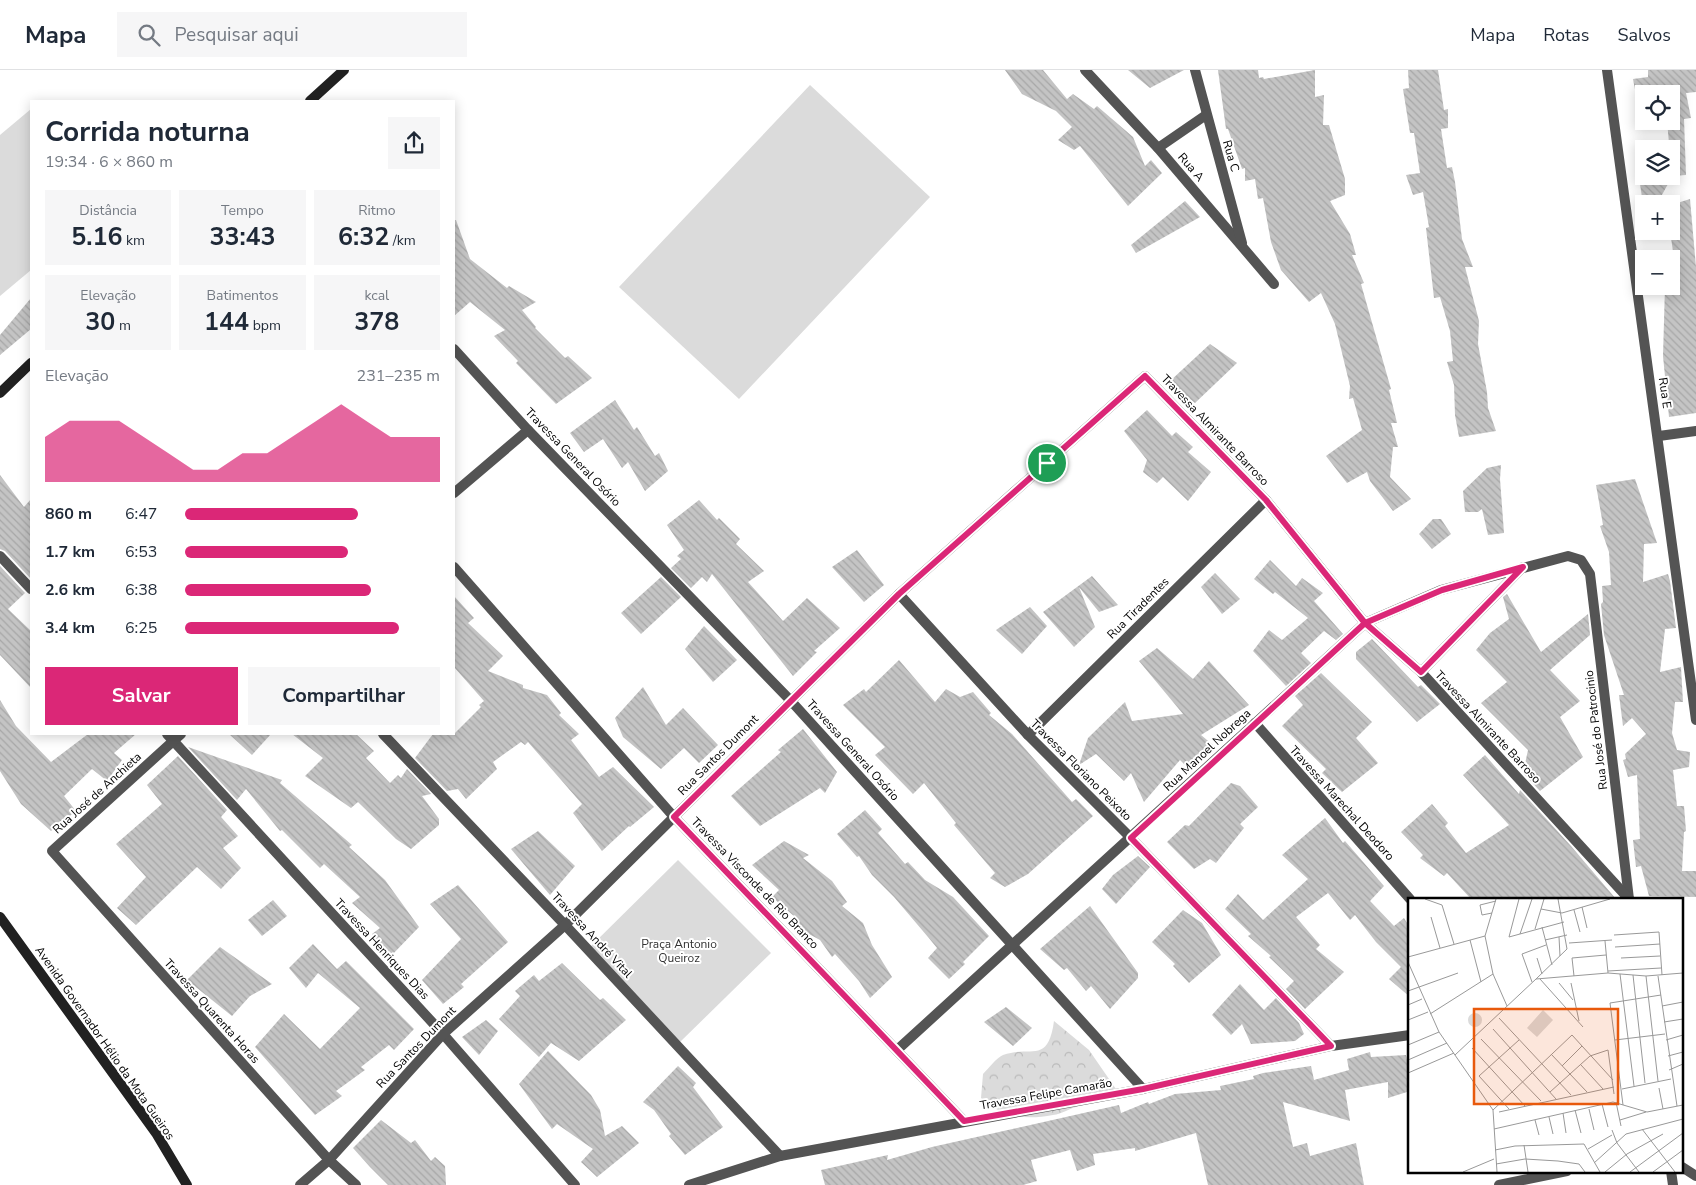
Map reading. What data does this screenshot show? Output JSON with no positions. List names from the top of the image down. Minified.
{"streets":{"main road":["Avenida Governador Hélio da Mota Gueiros"],"street":["Rua C","Rua A","Rua E","Travessa Almirante Barroso","Travessa General Osório","Rua Tiradentes","Rua José do Patrocinio","Rua Manoel Nobrega","Rua Santos Dumont","Travessa Floriano Peixoto","Rua José de Anchieta","Travessa Marechal Deodoro","Travessa Visconde de Rio Branco","Travessa André Vital","Travessa Henriques Dias","Travessa Quarenta Horas","Travessa Felipe Camarão"]},"crossings":[["Rua C","Rua A"],["Travessa Almirante Barroso","Rua Tiradentes"],["Travessa Almirante Barroso","Rua Manoel Nobrega"],["Travessa Almirante Barroso","Rua Santos Dumont"],["Travessa General Osório","Rua Manoel Nobrega"],["Travessa General Osório","Rua Santos Dumont"],["Travessa General Osório","Travessa Felipe Camarão"],["Rua Tiradentes","Travessa Floriano Peixoto"],["Rua José do Patrocinio","Rua Manoel Nobrega"],["Rua Manoel Nobrega","Travessa Floriano Peixoto"],["Rua Manoel Nobrega","Travessa Marechal Deodoro"],["Rua Manoel Nobrega","Travessa Visconde de Rio Branco"],["Rua Santos Dumont","Travessa Floriano Peixoto"],["Rua Santos Dumont","Travessa Visconde de Rio Branco"],["Rua Santos Dumont","Travessa André Vital"],["Rua Santos Dumont","Travessa Henriques Dias"],["Rua Santos Dumont","Travessa Quarenta Horas"],["Travessa Floriano Peixoto","Travessa Felipe Camarão"],["Rua José de Anchieta","Travessa Henriques Dias"],["Rua José de Anchieta","Travessa Quarenta Horas"],["Travessa Visconde de Rio Branco","Travessa Felipe Camarão"],["Travessa André Vital","Travessa Felipe Camarão"]],"parks":["Praça Antonio Queiroz"],"page":{"header":"Mapa","search":"Pesquisar aqui","nav":["Mapa","Rotas","Salvos"],"map_buttons":["+","−"],"heading":["Corrida noturna","19:34 · 6 × 860 m"],"stats":[["Distância","5.16 km"],["Tempo","33:43"],["Ritmo","6:32 /km"],["Elevação","30 m"],["Batimentos","144 bpm"],["kcal","378"]],"chart":["Elevação","231–235 m"],"list":[{"name":"860 m","note":"6:47"},{"name":"1.7 km","note":"6:53"},{"name":"2.6 km","note":"6:38"},{"name":"3.4 km","note":"6:25"}],"buttons":["Salvar","Compartilhar"]}}
